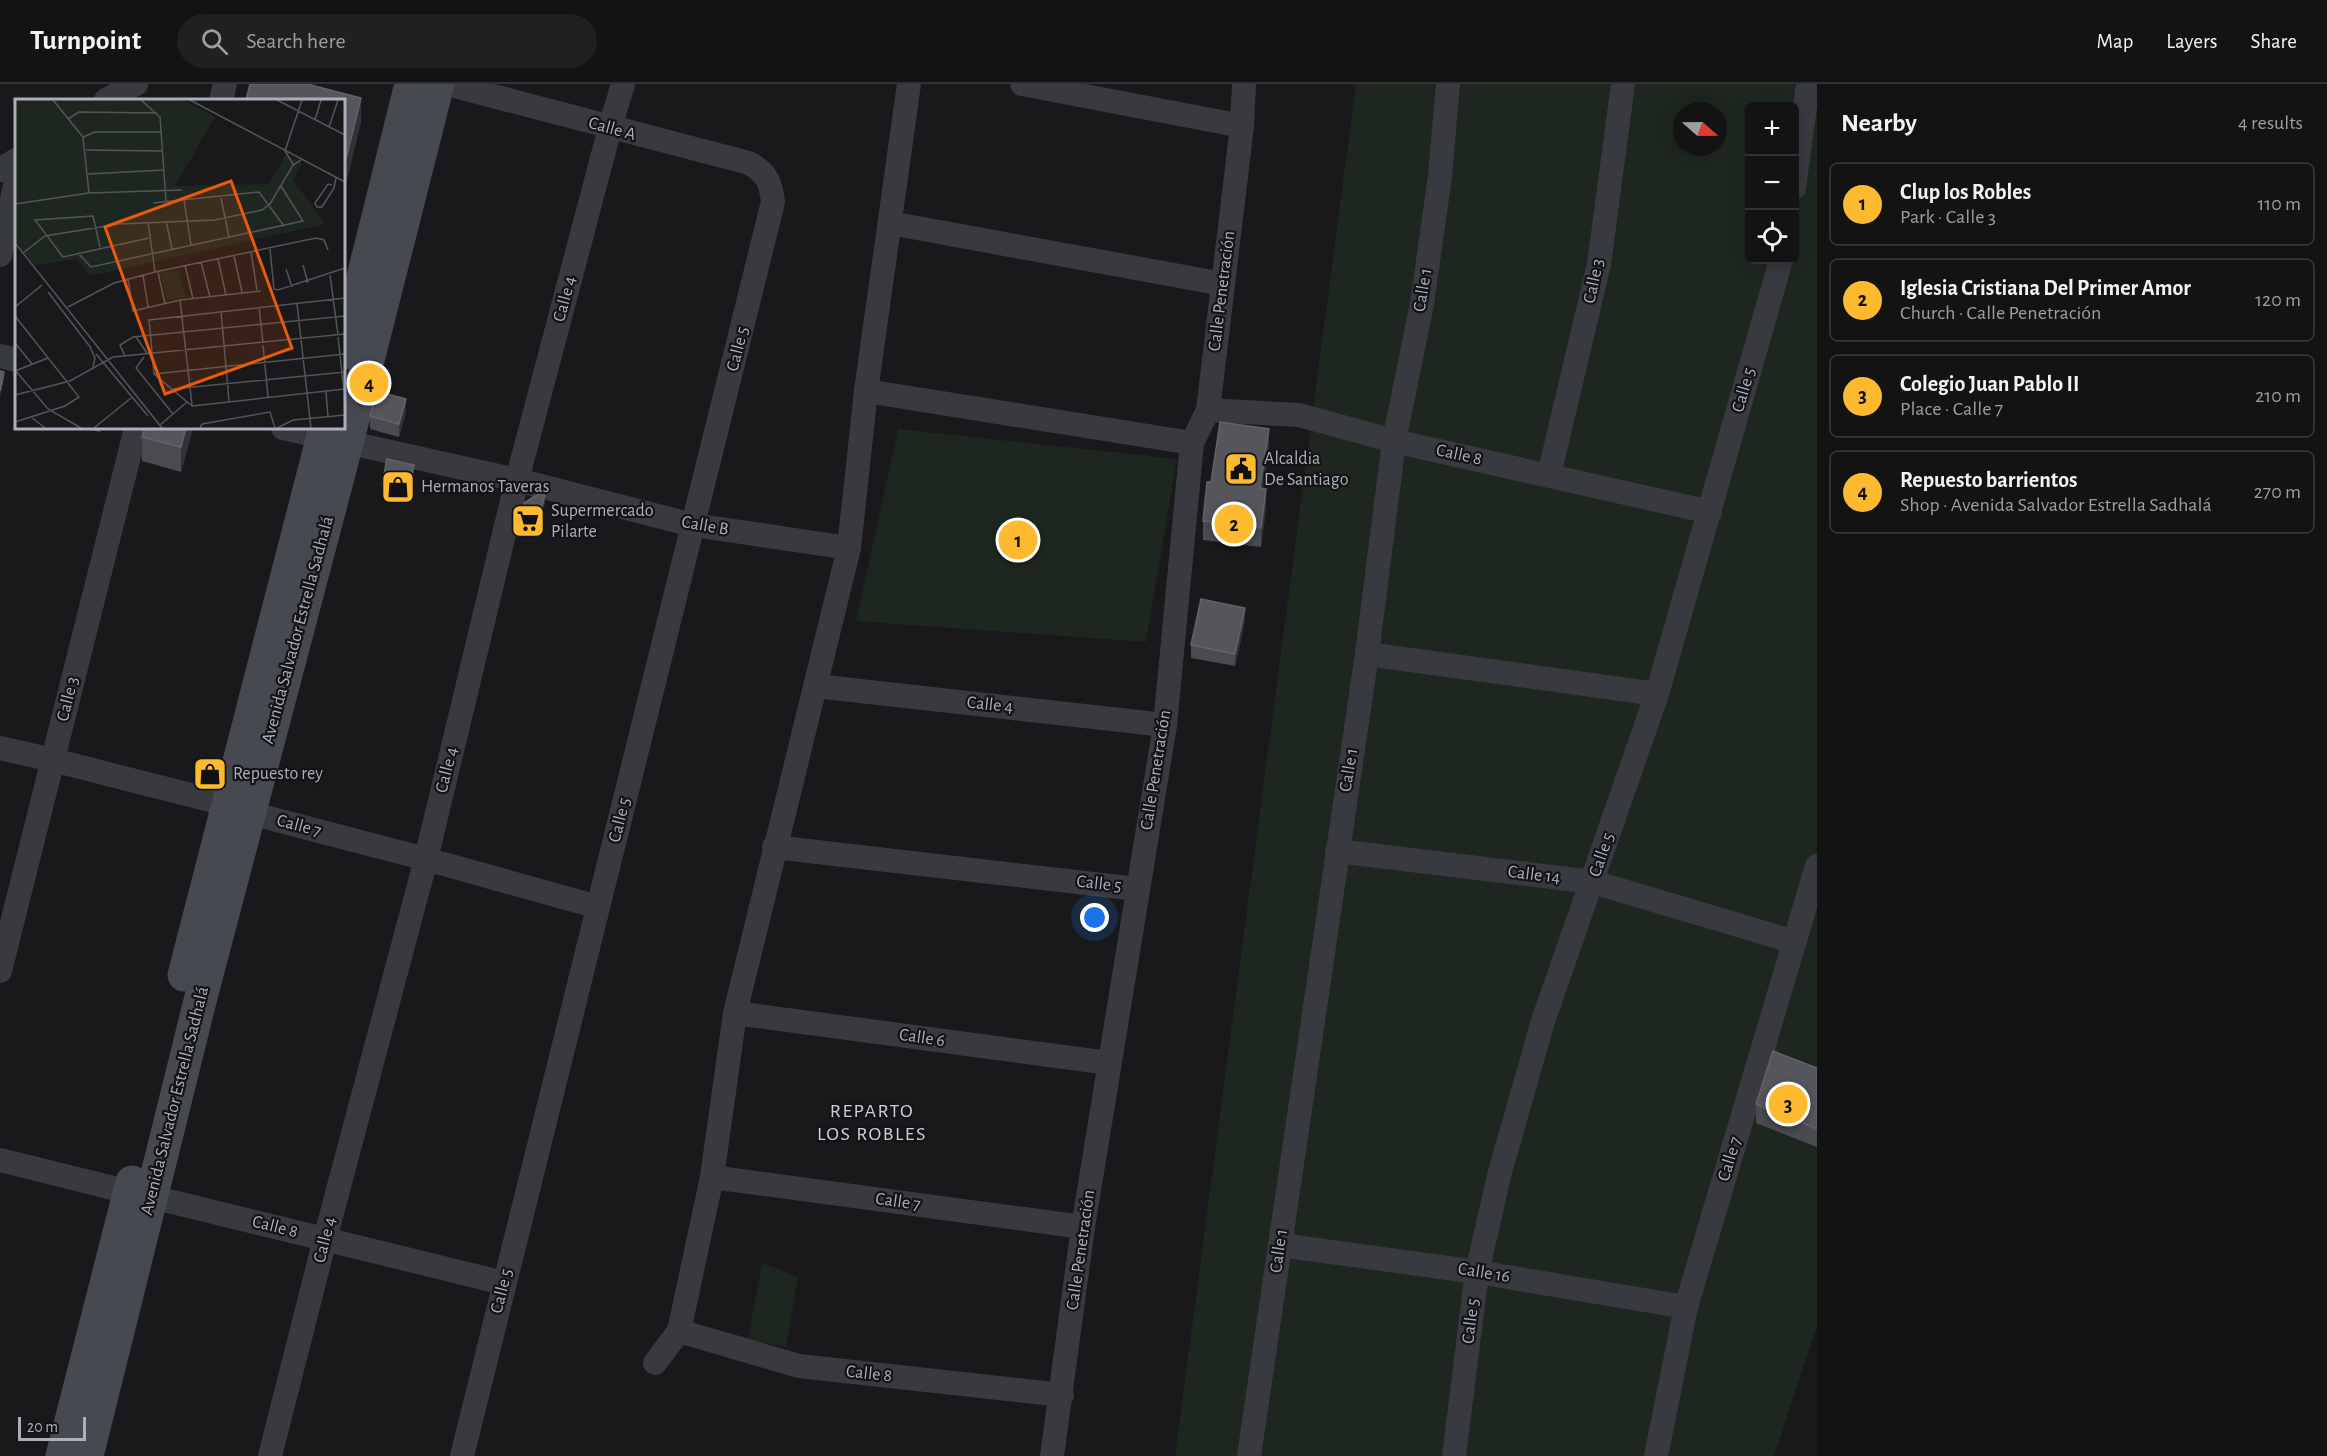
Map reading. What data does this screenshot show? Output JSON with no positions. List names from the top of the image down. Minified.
{"streets":{"main road":["Avenida Salvador Estrella Sadhalá"],"street":["Calle A","Calle 3","Calle 1","Calle Penetración","Calle 4","Calle 5","Calle 8","Calle B","Calle 7","Calle 14","Calle 6","Calle 16"]},"crossings":[["Calle A","Calle 4"],["Calle A","Calle 5"],["Calle 3","Calle 8"],["Calle 3","Calle 7"],["Calle 1","Calle 8"],["Calle 1","Calle 14"],["Calle 1","Calle 16"],["Calle Penetración","Calle 4"],["Calle Penetración","Calle 5"],["Calle Penetración","Calle 8"],["Calle Penetración","Calle 7"],["Calle Penetración","Calle 6"],["Calle 4","Calle 8"],["Calle 4","Calle B"],["Calle 4","Calle 7"],["Calle 5","Calle 8"],["Calle 5","Calle B"],["Calle 5","Calle 7"],["Calle 5","Calle 14"],["Calle 5","Calle 16"],["Calle 8","Avenida Salvador Estrella Sadhalá"],["Calle B","Avenida Salvador Estrella Sadhalá"],["Avenida Salvador Estrella Sadhalá","Calle 7"],["Calle 7","Calle 14"],["Calle 7","Calle 16"]],"districts":["REPARTO LOS ROBLES"],"places":{"public building":["Alcaldia De Santiago"],"shop":["Hermanos Taveras","Repuesto rey"],"supermarket":["Supermercado Pilarte"]},"scale_bar":"20 m","north":"right","page":{"header":"Turnpoint","search":"Search here","nav":["Map","Layers","Share"],"heading":["Nearby","4 results"],"map_buttons":["+","−"],"list":[{"mark":"1","name":"Clup los Robles","note":"Park · Calle 3","value":"110 m"},{"mark":"2","name":"Iglesia Cristiana Del Primer Amor","note":"Church · Calle Penetración","value":"120 m"},{"mark":"3","name":"Colegio Juan Pablo II","note":"Place · Calle 7","value":"210 m"},{"mark":"4","name":"Repuesto barrientos","note":"Shop · Avenida Salvador Estrella Sadhalá","value":"270 m"}],"pins":["4","2","1","3"],"scale":"20 m"}}
